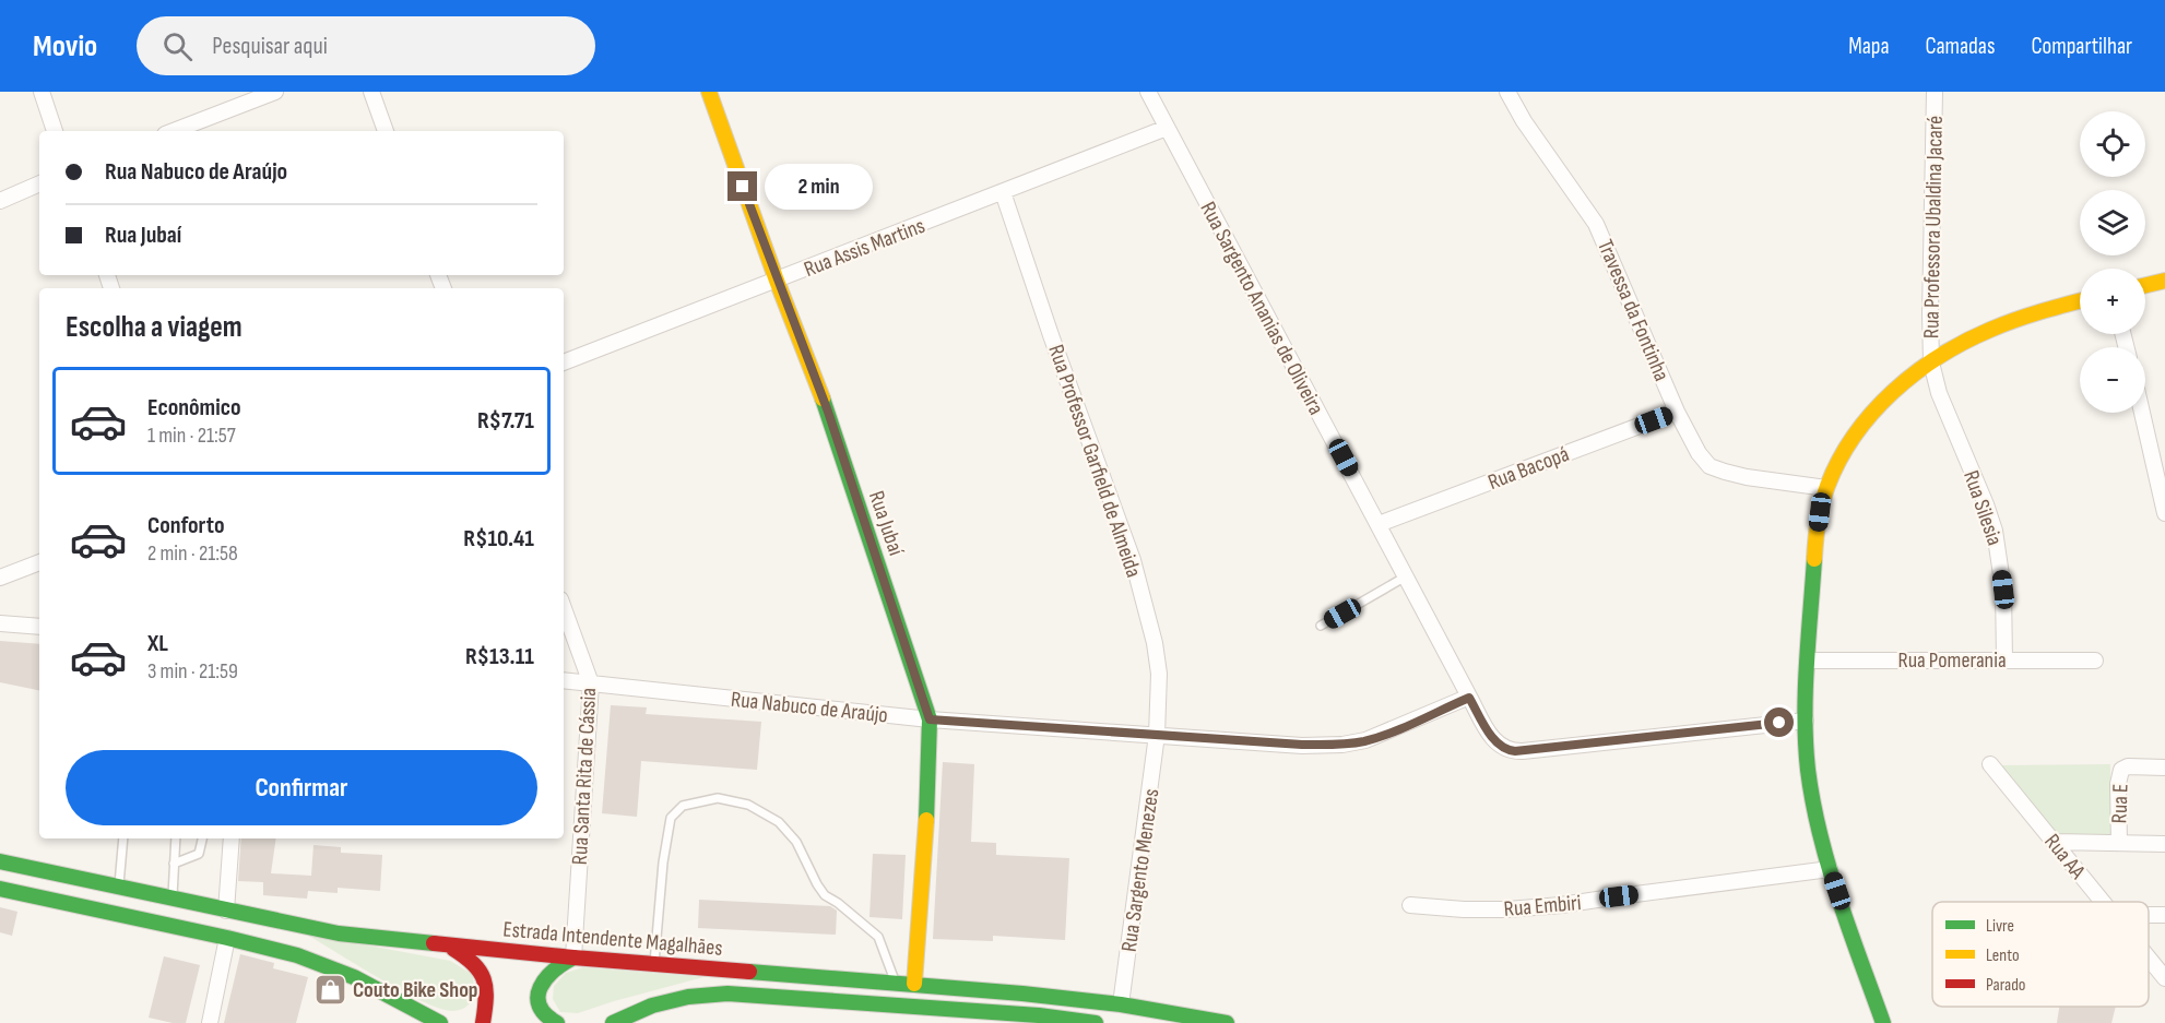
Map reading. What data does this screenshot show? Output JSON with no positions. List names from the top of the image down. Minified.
{"streets":{"main road":["Rua Jubaí","Estrada Intendente Magalhães"],"street":["Rua Professora Ubaldina Jacaré","Rua Assis Martins","Rua Sargento Ananias de Oliveira","Travessa da Fontinha","Rua Professor Garfield de Almeida","Rua Bacopá","Rua Silesia","Rua Pomerania","Rua Nabuco de Araújo","Rua Santa Rita de Cássia","Rua E","Rua AA","Rua Sargento Menezes","Rua Embiri"]},"crossings":[["Rua Professora Ubaldina Jacaré","Rua Silesia"],["Rua Assis Martins","Rua Sargento Ananias de Oliveira"],["Rua Assis Martins","Rua Professor Garfield de Almeida"],["Rua Assis Martins","Rua Jubaí"],["Rua Sargento Ananias de Oliveira","Rua Bacopá"],["Rua Sargento Ananias de Oliveira","Rua Nabuco de Araújo"],["Travessa da Fontinha","Rua Bacopá"],["Rua Professor Garfield de Almeida","Rua Nabuco de Araújo"],["Rua Professor Garfield de Almeida","Rua Sargento Menezes"],["Rua Silesia","Rua Pomerania"],["Rua Jubaí","Rua Nabuco de Araújo"],["Rua Jubaí","Estrada Intendente Magalhães"],["Rua Nabuco de Araújo","Rua Santa Rita de Cássia"],["Rua Nabuco de Araújo","Rua Sargento Menezes"],["Rua Santa Rita de Cássia","Estrada Intendente Magalhães"],["Rua Sargento Menezes","Estrada Intendente Magalhães"]],"places":{"shop":["Couto Bike Shop"]},"legend":["Livre","Lento","Parado"],"page":{"header":"Movio","search":"Pesquisar aqui","nav":["Mapa","Camadas","Compartilhar"],"map_buttons":["+","−"],"banner":["Rua Nabuco de Araújo","Rua Jubaí"],"bubble":"2 min","heading":"Escolha a viagem","list":[{"name":"Econômico","note":"1 min · 21:57","value":"R$7.71"},{"name":"Conforto","note":"2 min · 21:58","value":"R$10.41"},{"name":"XL","note":"3 min · 21:59","value":"R$13.11"}],"buttons":"Confirmar"}}
